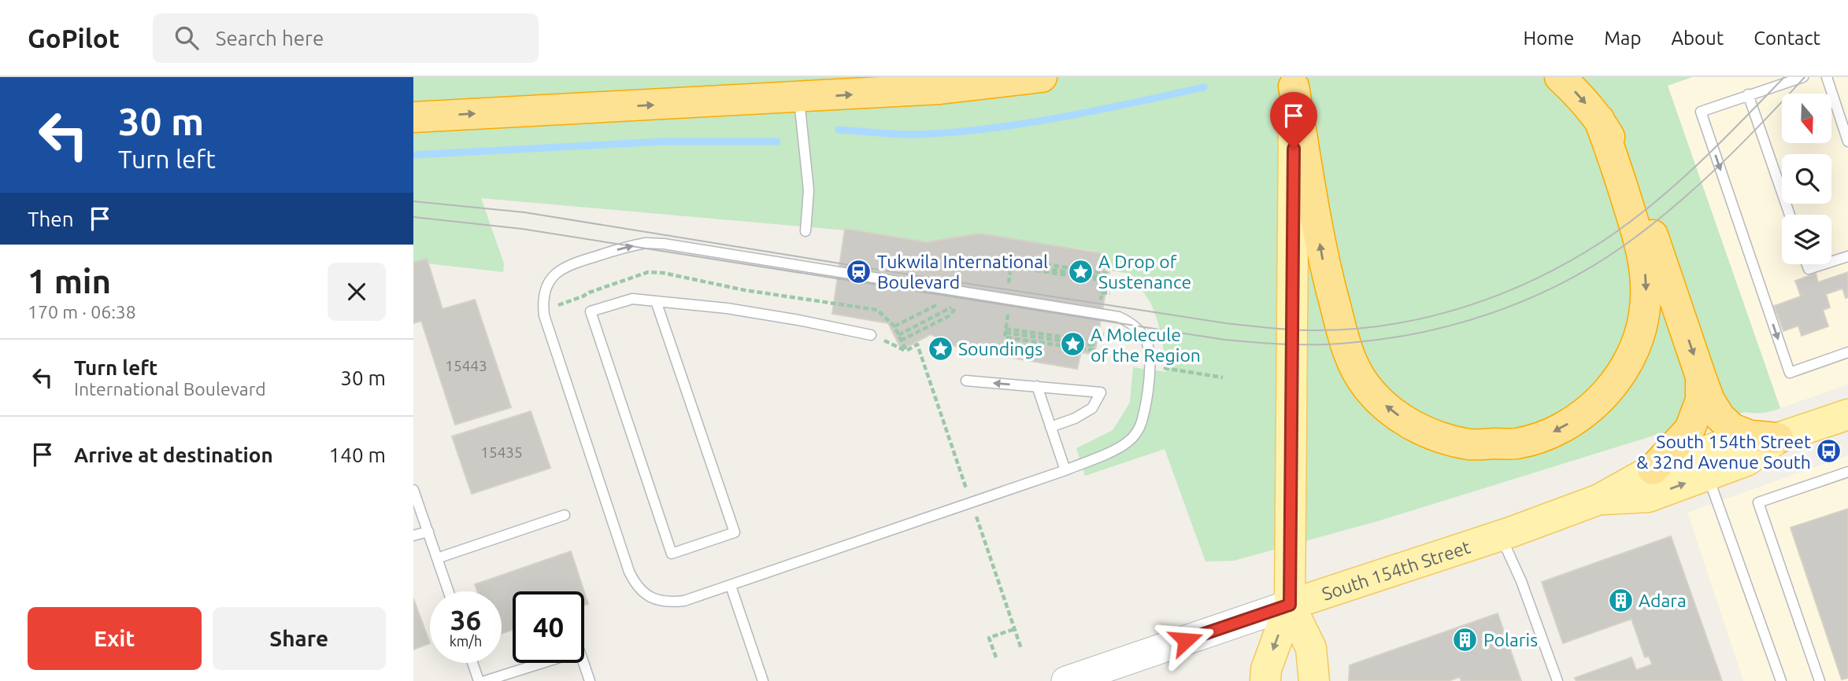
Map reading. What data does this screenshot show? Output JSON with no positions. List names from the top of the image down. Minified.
{"streets":{"main road":["South 154th Street"]},"places":{"station":["Tukwila International Boulevard"],"place":["A Drop of Sustenance","A Molecule of the Region","Soundings"],"bus stop":["South 154th Street & 32nd Avenue South"],"building":["Adara","Polaris"]},"house_numbers":["15443","15435"],"north":"bottom","page":{"header":"GoPilot","search":"Search here","nav":["Home","Map","About","Contact"],"turn":["30 m","Turn left"],"then":"Then","heading":["1 min","170 m · 06:38"],"list":[{"name":"Turn left","note":"International Boulevard","value":"30 m"},{"name":"Arrive at destination","value":"140 m"}],"speed":"36 km/h","limit":"40","buttons":["Exit","Share"]}}
